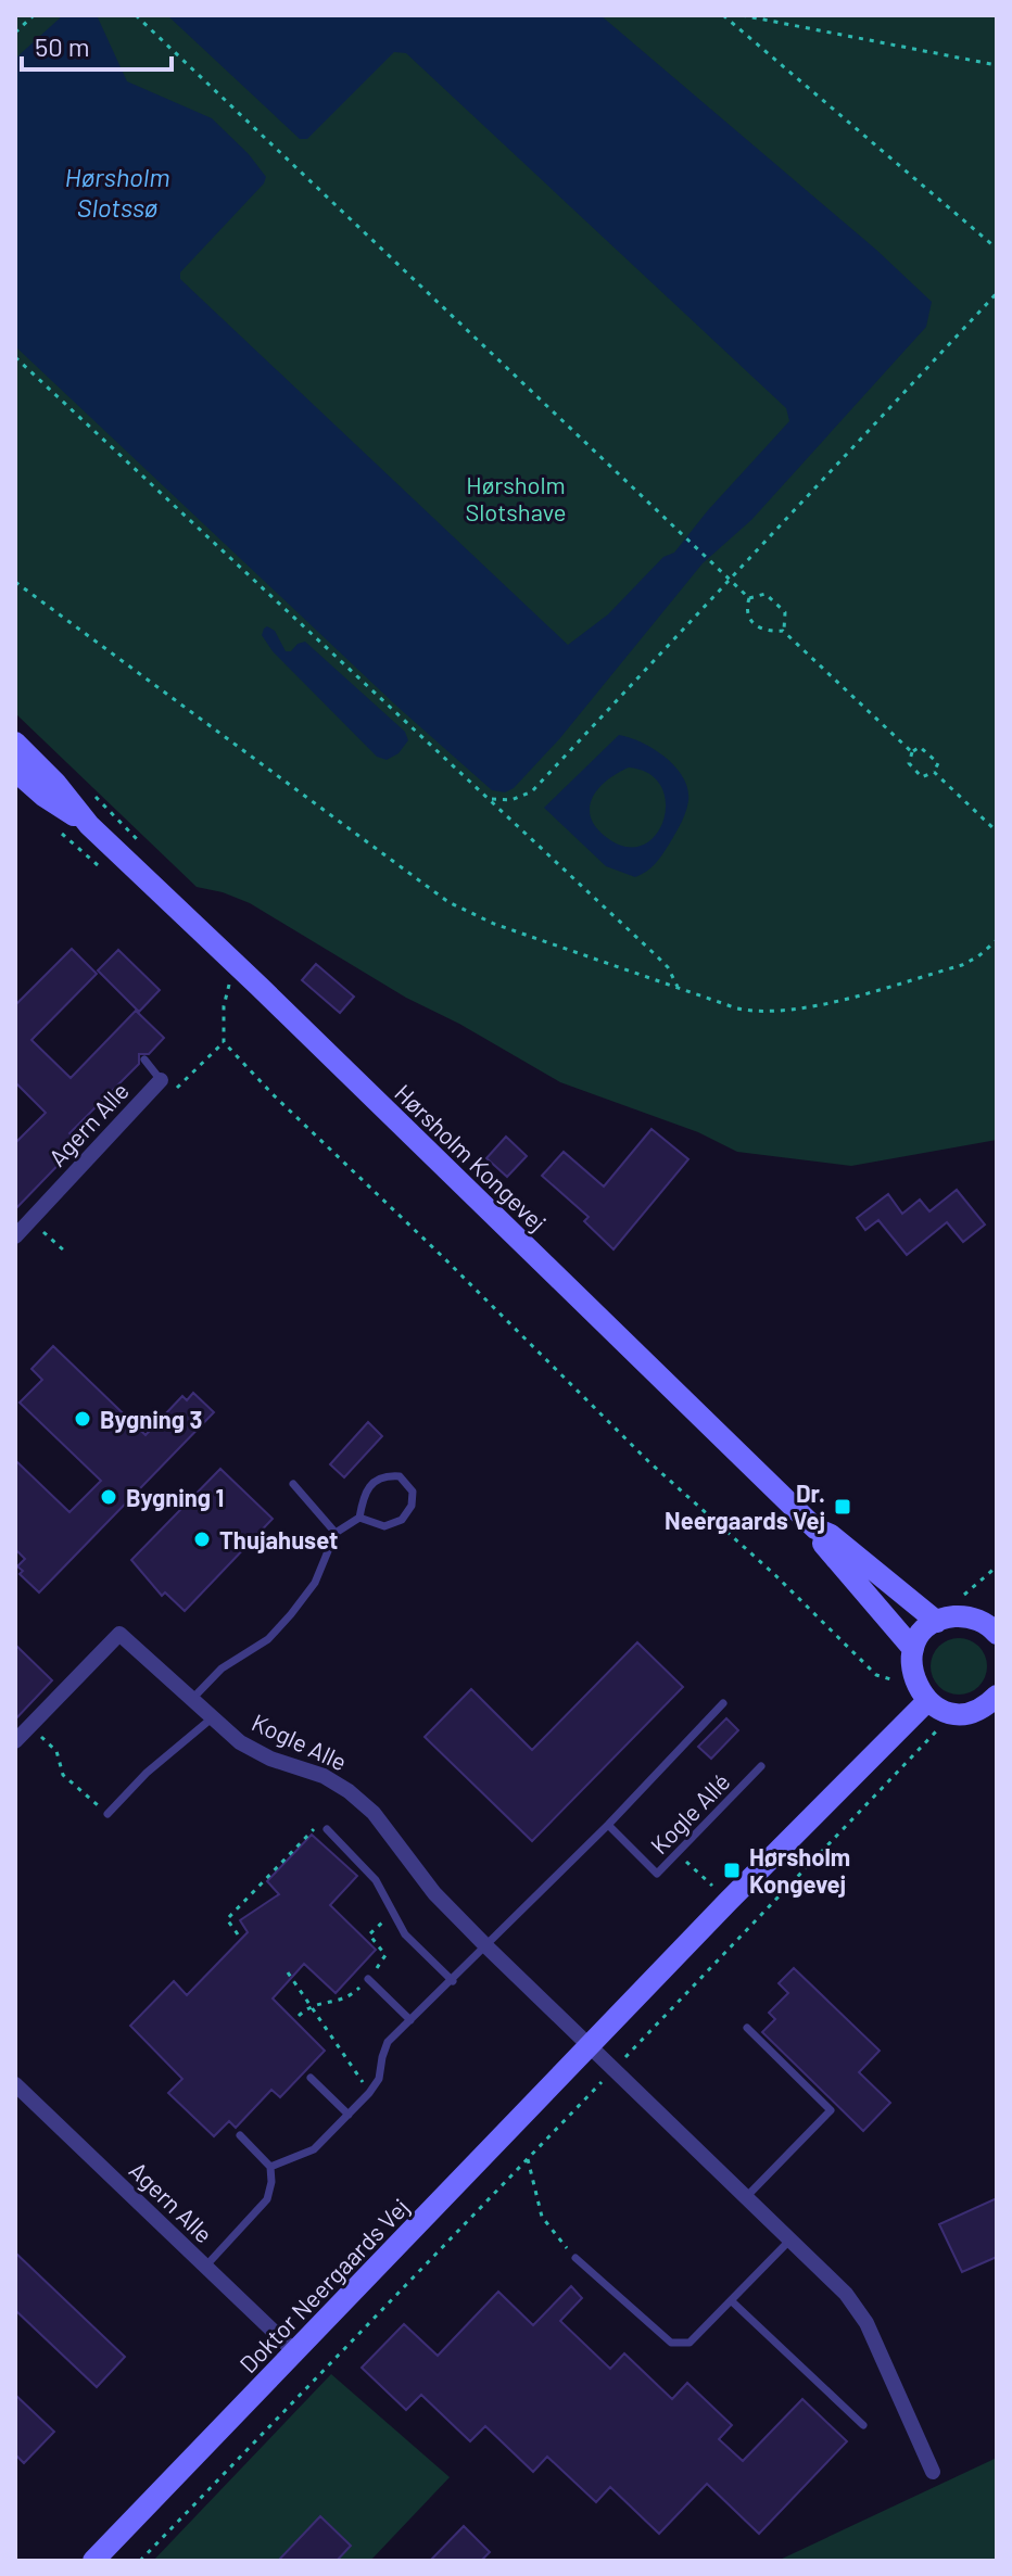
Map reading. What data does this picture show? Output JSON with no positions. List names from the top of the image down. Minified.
{"streets":{"main road":["Hørsholm Kongevej","Doktor Neergaards Vej"],"street":["Agern Alle","Kogle Alle"],"lane":["Kogle Allé"]},"crossings":[["Agern Alle","Doktor Neergaards Vej"],["Kogle Alle","Doktor Neergaards Vej"]],"water":["Hørsholm Slotssø"],"parks":["Hørsholm Slotshave"],"places":{"other":["Bygning 3","Bygning 1","Thujahuset"],"transit":["Dr. Neergaards Vej","Hørsholm Kongevej"]},"scale_bar":"50 m"}
